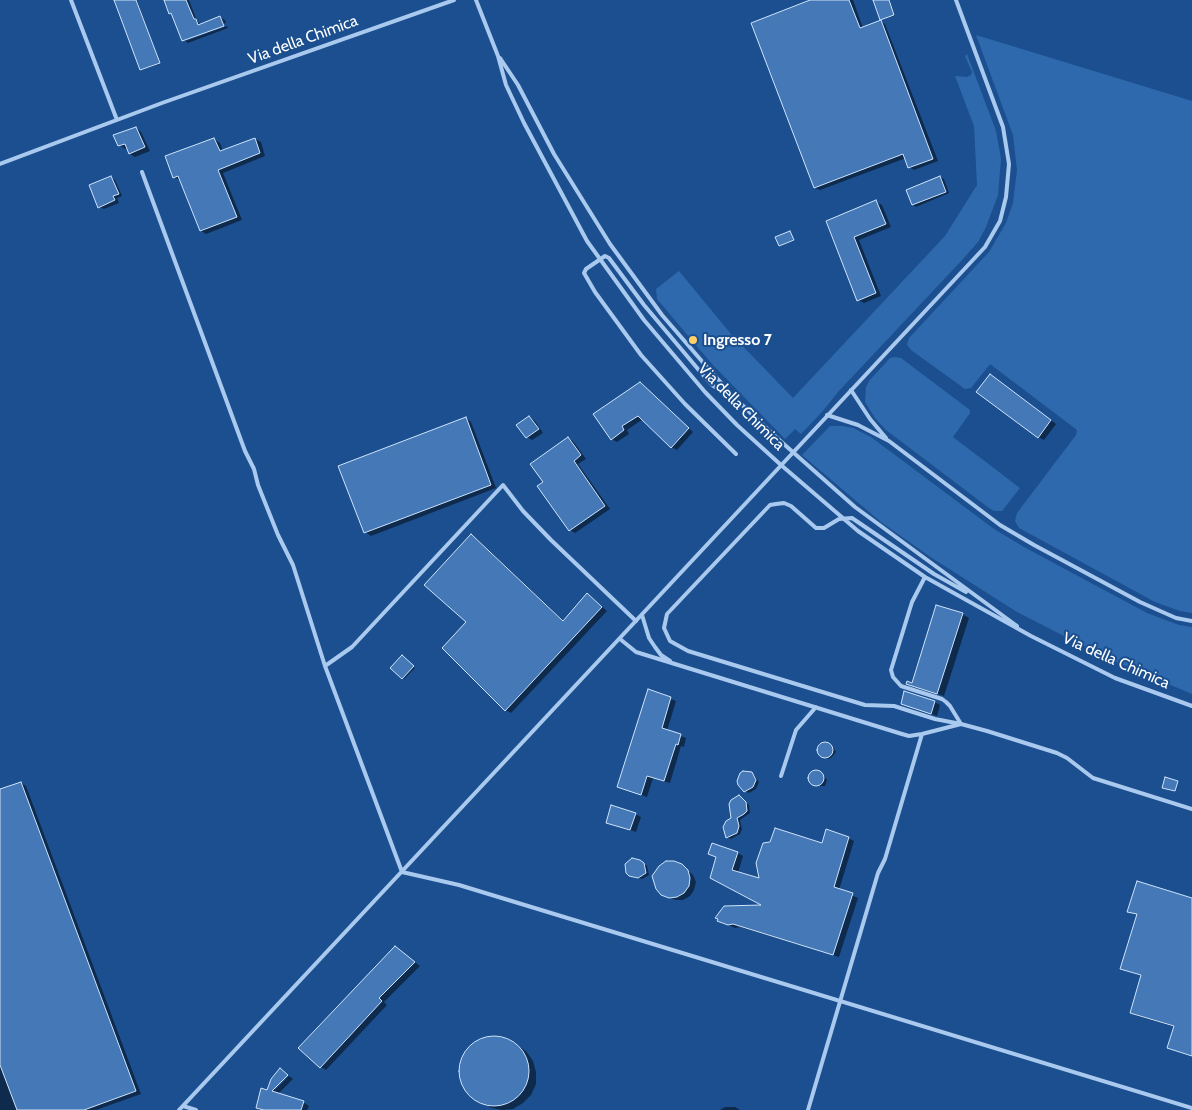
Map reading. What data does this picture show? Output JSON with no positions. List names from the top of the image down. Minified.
{"streets":{"lane":["Via della Chimica"]},"places":["Ingresso 7"]}
